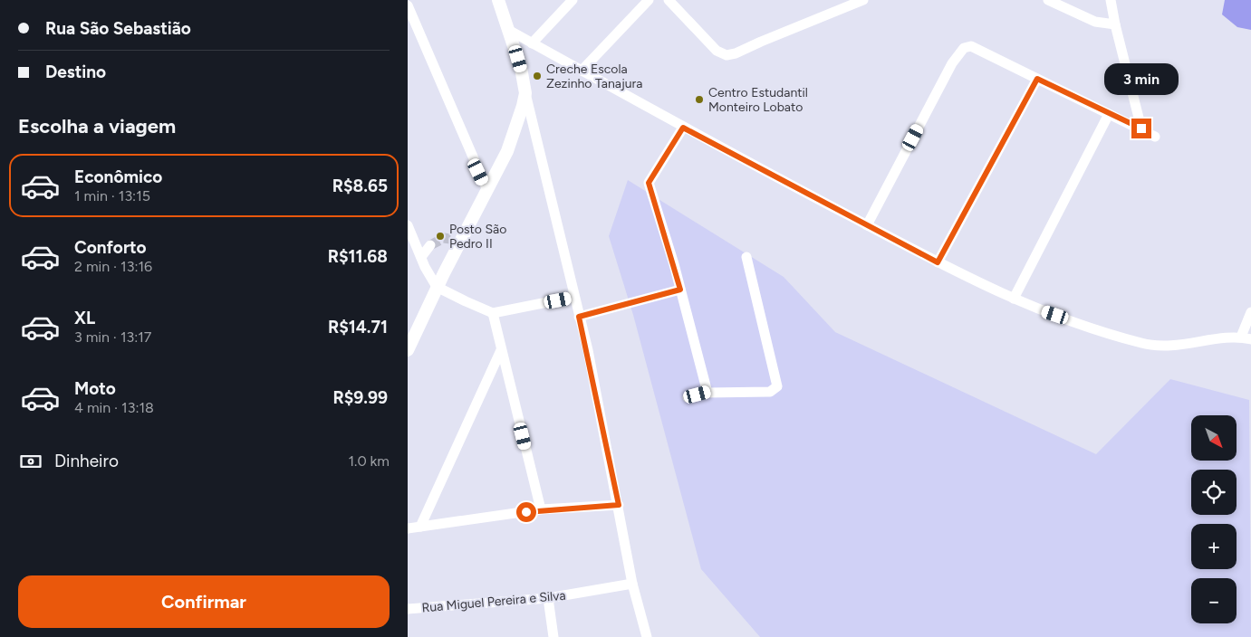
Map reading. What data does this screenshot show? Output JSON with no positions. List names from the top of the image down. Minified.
{"streets":{"street":["Rua Miguel Pereira e Silva"]},"places":["Creche Escola Zezinho Tanajura","Centro Estudantil Monteiro Lobato","Posto São Pedro II"],"north":"bottom right","page":{"banner":["Rua São Sebastião","Destino"],"bubble":"3 min","heading":"Escolha a viagem","list":[{"name":"Econômico","note":"1 min · 13:15","value":"R$8.65"},{"name":"Conforto","note":"2 min · 13:16","value":"R$11.68"},{"name":"XL","note":"3 min · 13:17","value":"R$14.71"},{"name":"Moto","note":"4 min · 13:18","value":"R$9.99"}],"map_buttons":["+","−"],"pay":["Dinheiro","1.0 km"],"buttons":"Confirmar"}}
